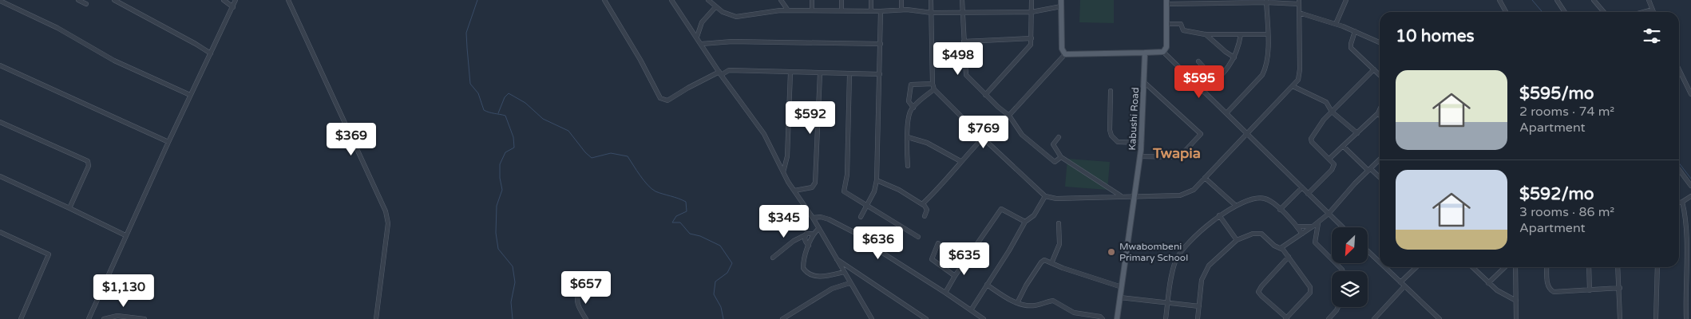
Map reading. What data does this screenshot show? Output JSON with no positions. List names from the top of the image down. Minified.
{"streets":{"main road":["Kabushi Road"]},"districts":["Twapia"],"places":["Mwabombeni Primary School"],"north":"bottom left","page":{"heading":"10 homes","price":["$498","$595","$592","$769","$369","$345","$636","$635","$657","$1,130"],"list":[{"name":"$595/mo","note":"2 rooms · 74 m² · Apartment"},{"name":"$592/mo","note":"3 rooms · 86 m² · Apartment"}]}}
